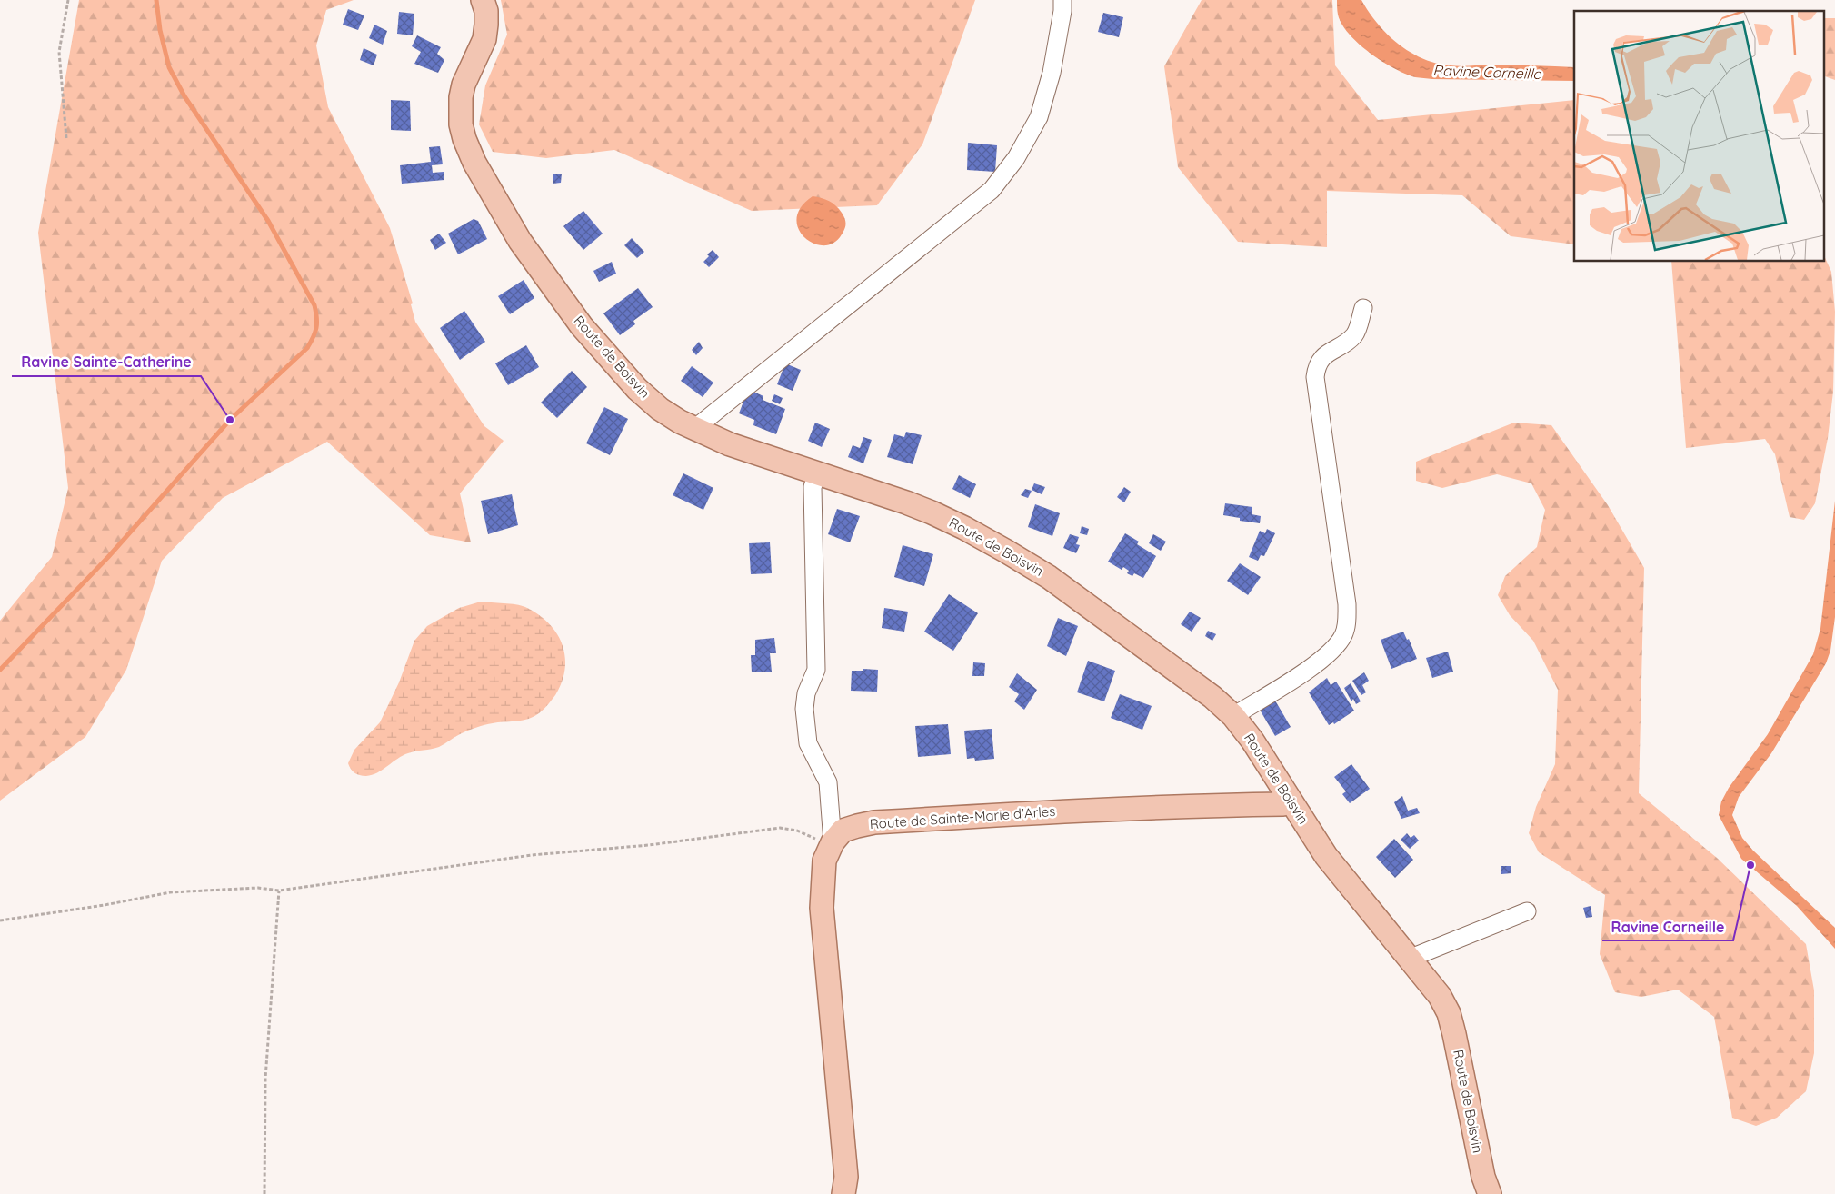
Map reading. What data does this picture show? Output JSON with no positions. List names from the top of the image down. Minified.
{"streets":{"main road":["Route de Boisvin","Route de Sainte-Marie d'Arles"]},"crossings":[["Route de Boisvin","Route de Sainte-Marie d'Arles"]],"water":["Ravine Corneille"],"places":["Ravine Sainte-Catherine","Ravine Corneille"]}
